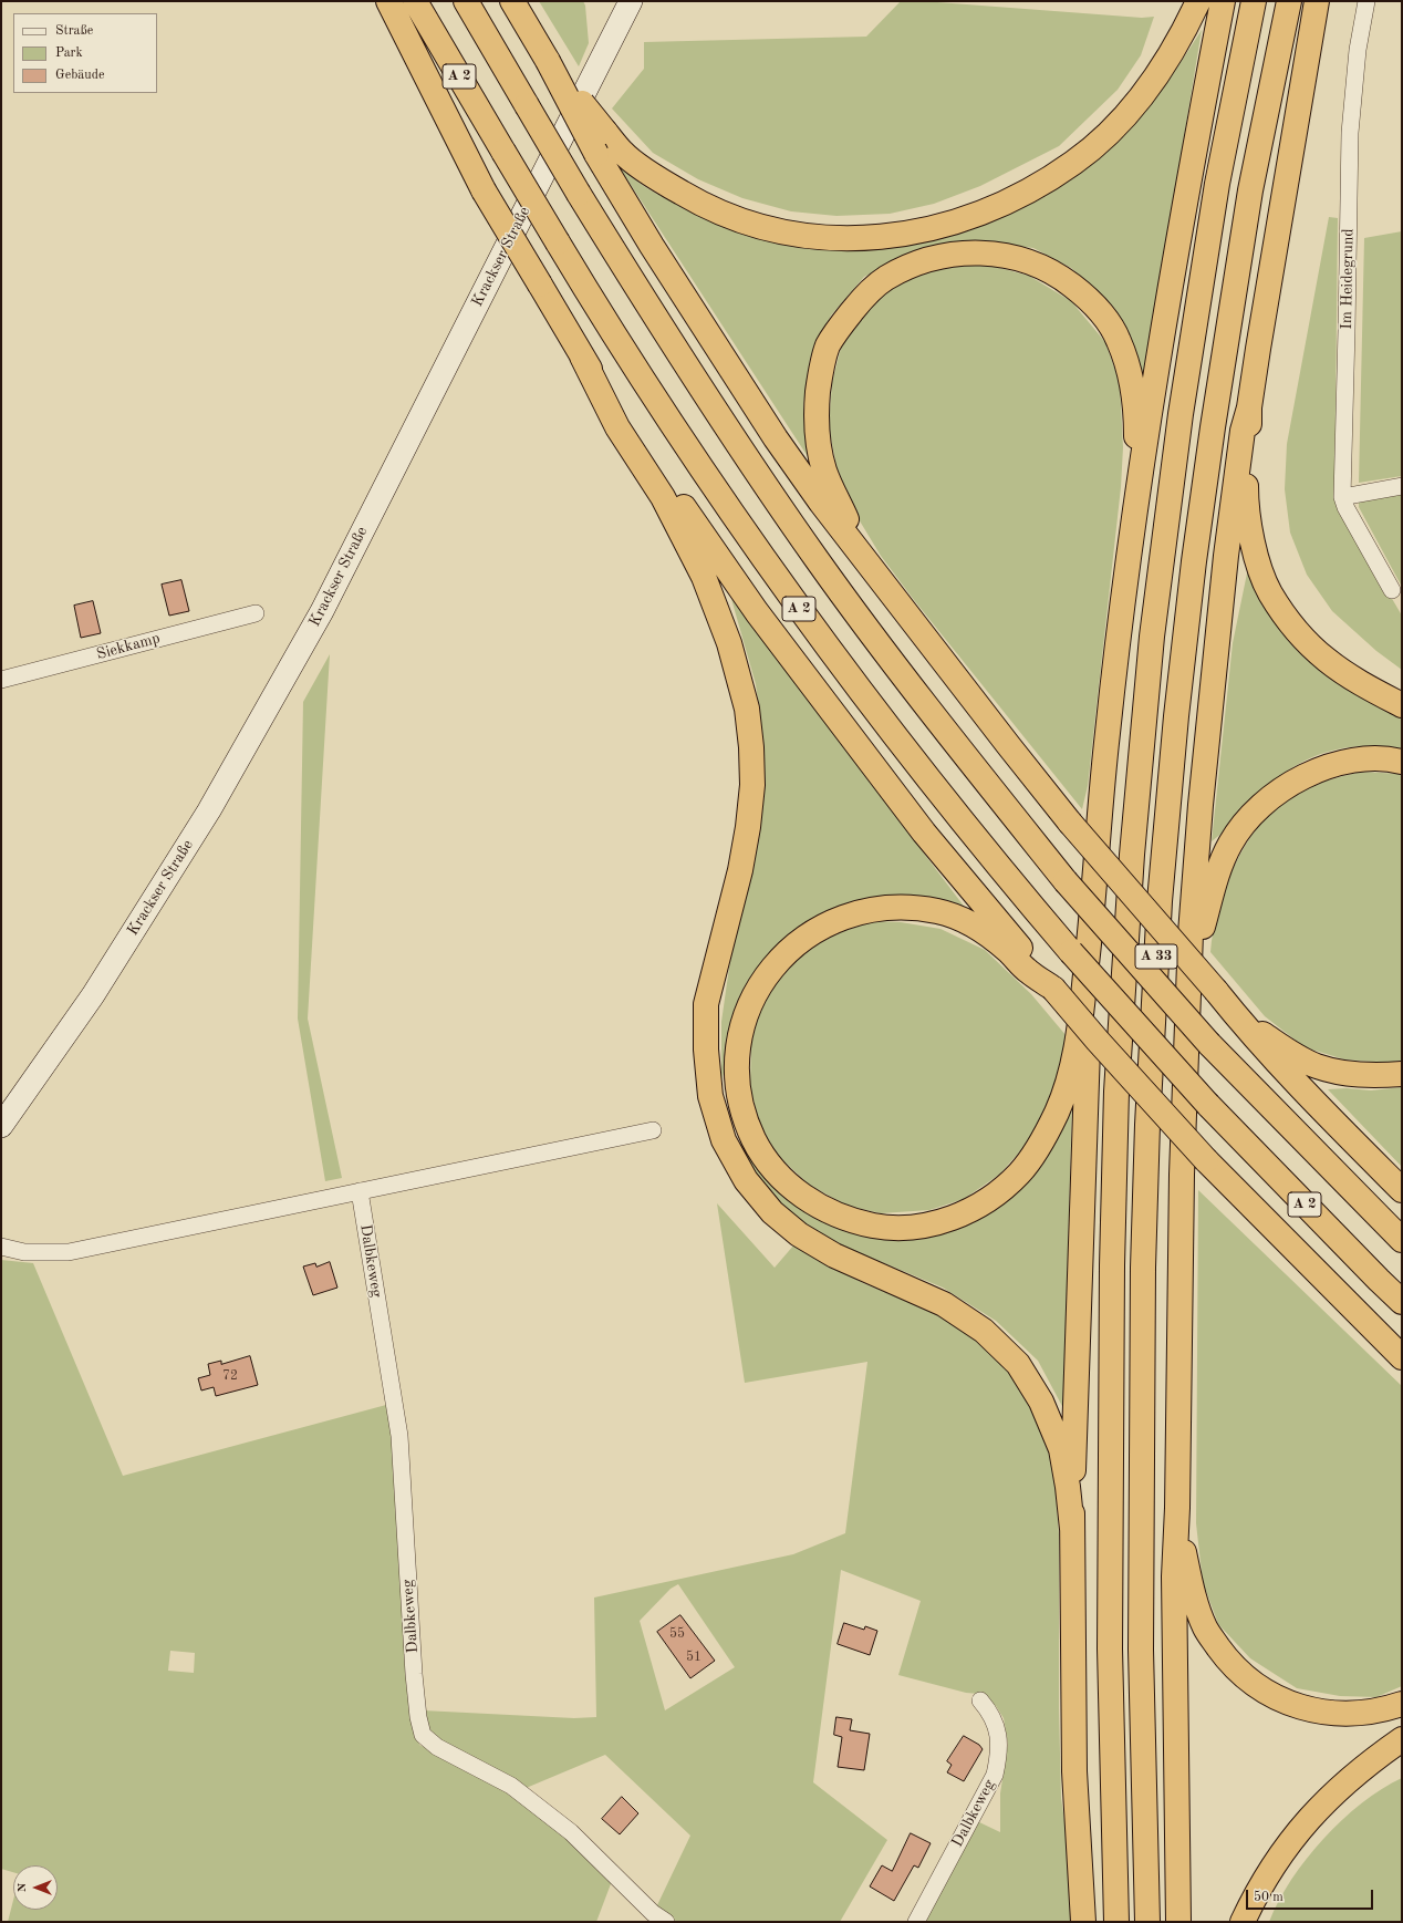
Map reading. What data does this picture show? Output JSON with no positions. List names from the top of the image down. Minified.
{"streets":{"highway":["A 2","A 33"],"street":["Krackser Straße","Im Heidegrund","Siekkamp","Dalbkeweg"]},"house_numbers":["72","55","51"],"legend":["Straße","Park","Gebäude"],"scale_bar":"50 m","north":"left"}
